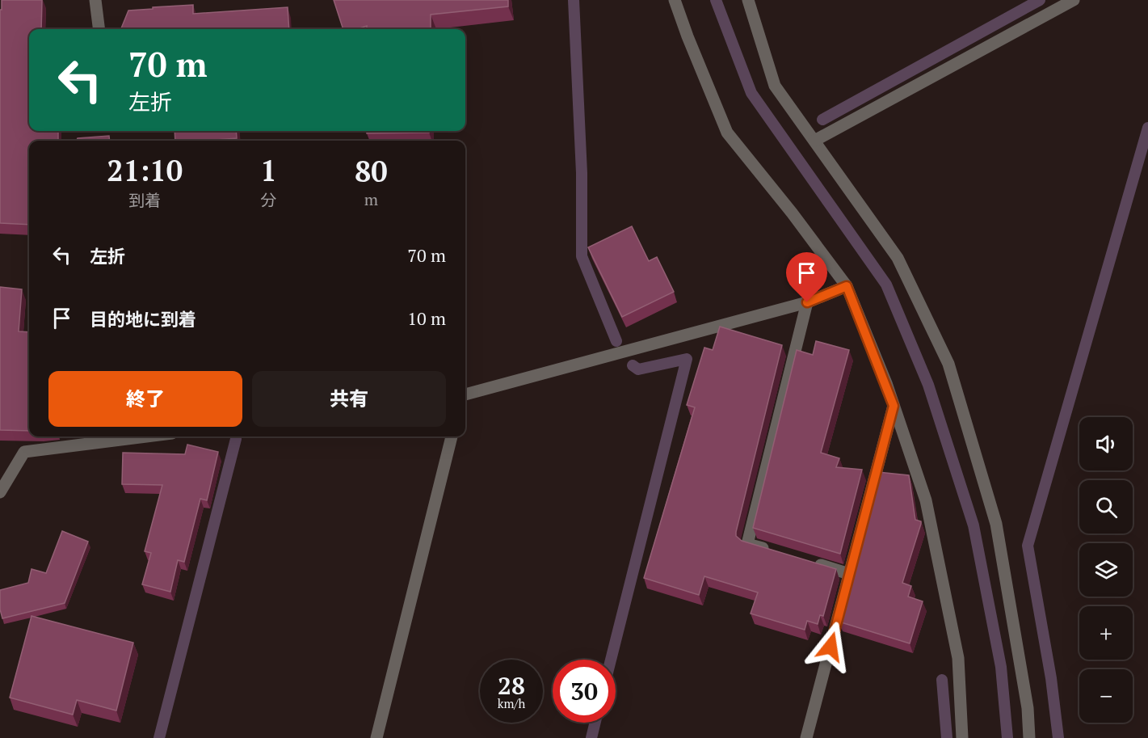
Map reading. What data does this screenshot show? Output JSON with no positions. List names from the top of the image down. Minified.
{"page":{"turn":["70 m","左折"],"eta":["21:10","到着","1","分","80","m"],"list":[{"name":"左折","value":"70 m"},{"name":"目的地に到着","value":"10 m"}],"buttons":["終了","共有"],"map_buttons":["+","−"],"speed":"28 km/h","limit":"30"}}
